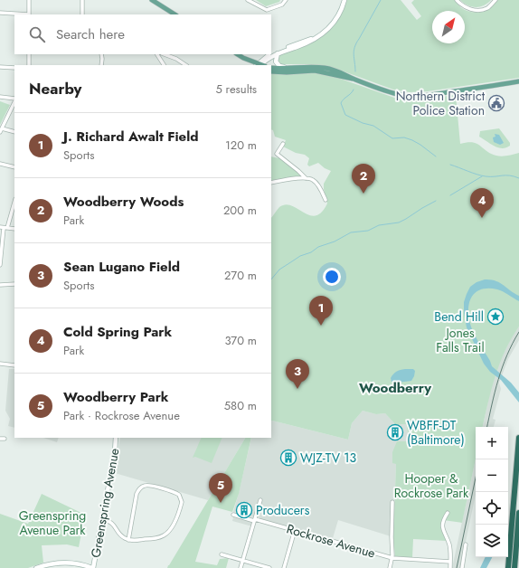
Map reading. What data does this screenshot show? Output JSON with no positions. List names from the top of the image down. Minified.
{"streets":{"main road":["Greenspring Avenue"],"street":["Rockrose Avenue"]},"districts":["Woodberry"],"parks":["Jones Falls Trail","Hooper & Rockrose Park","Greenspring Avenue Park"],"places":{"public building":["Northern District Police Station"],"place":["Bend Hill"],"building":["WBFF-DT (Baltimore)","WJZ-TV 13","Producers"]},"north":"top right","page":{"search":"Search here","heading":["Nearby","5 results"],"list":[{"mark":"1","name":"J. Richard Awalt Field","note":"Sports","value":"120 m"},{"mark":"2","name":"Woodberry Woods","note":"Park","value":"200 m"},{"mark":"3","name":"Sean Lugano Field","note":"Sports","value":"270 m"},{"mark":"4","name":"Cold Spring Park","note":"Park","value":"370 m"},{"mark":"5","name":"Woodberry Park","note":"Park · Rockrose Avenue","value":"580 m"}],"pins":["2","4","1","3","5"],"map_buttons":["+","−"]}}
